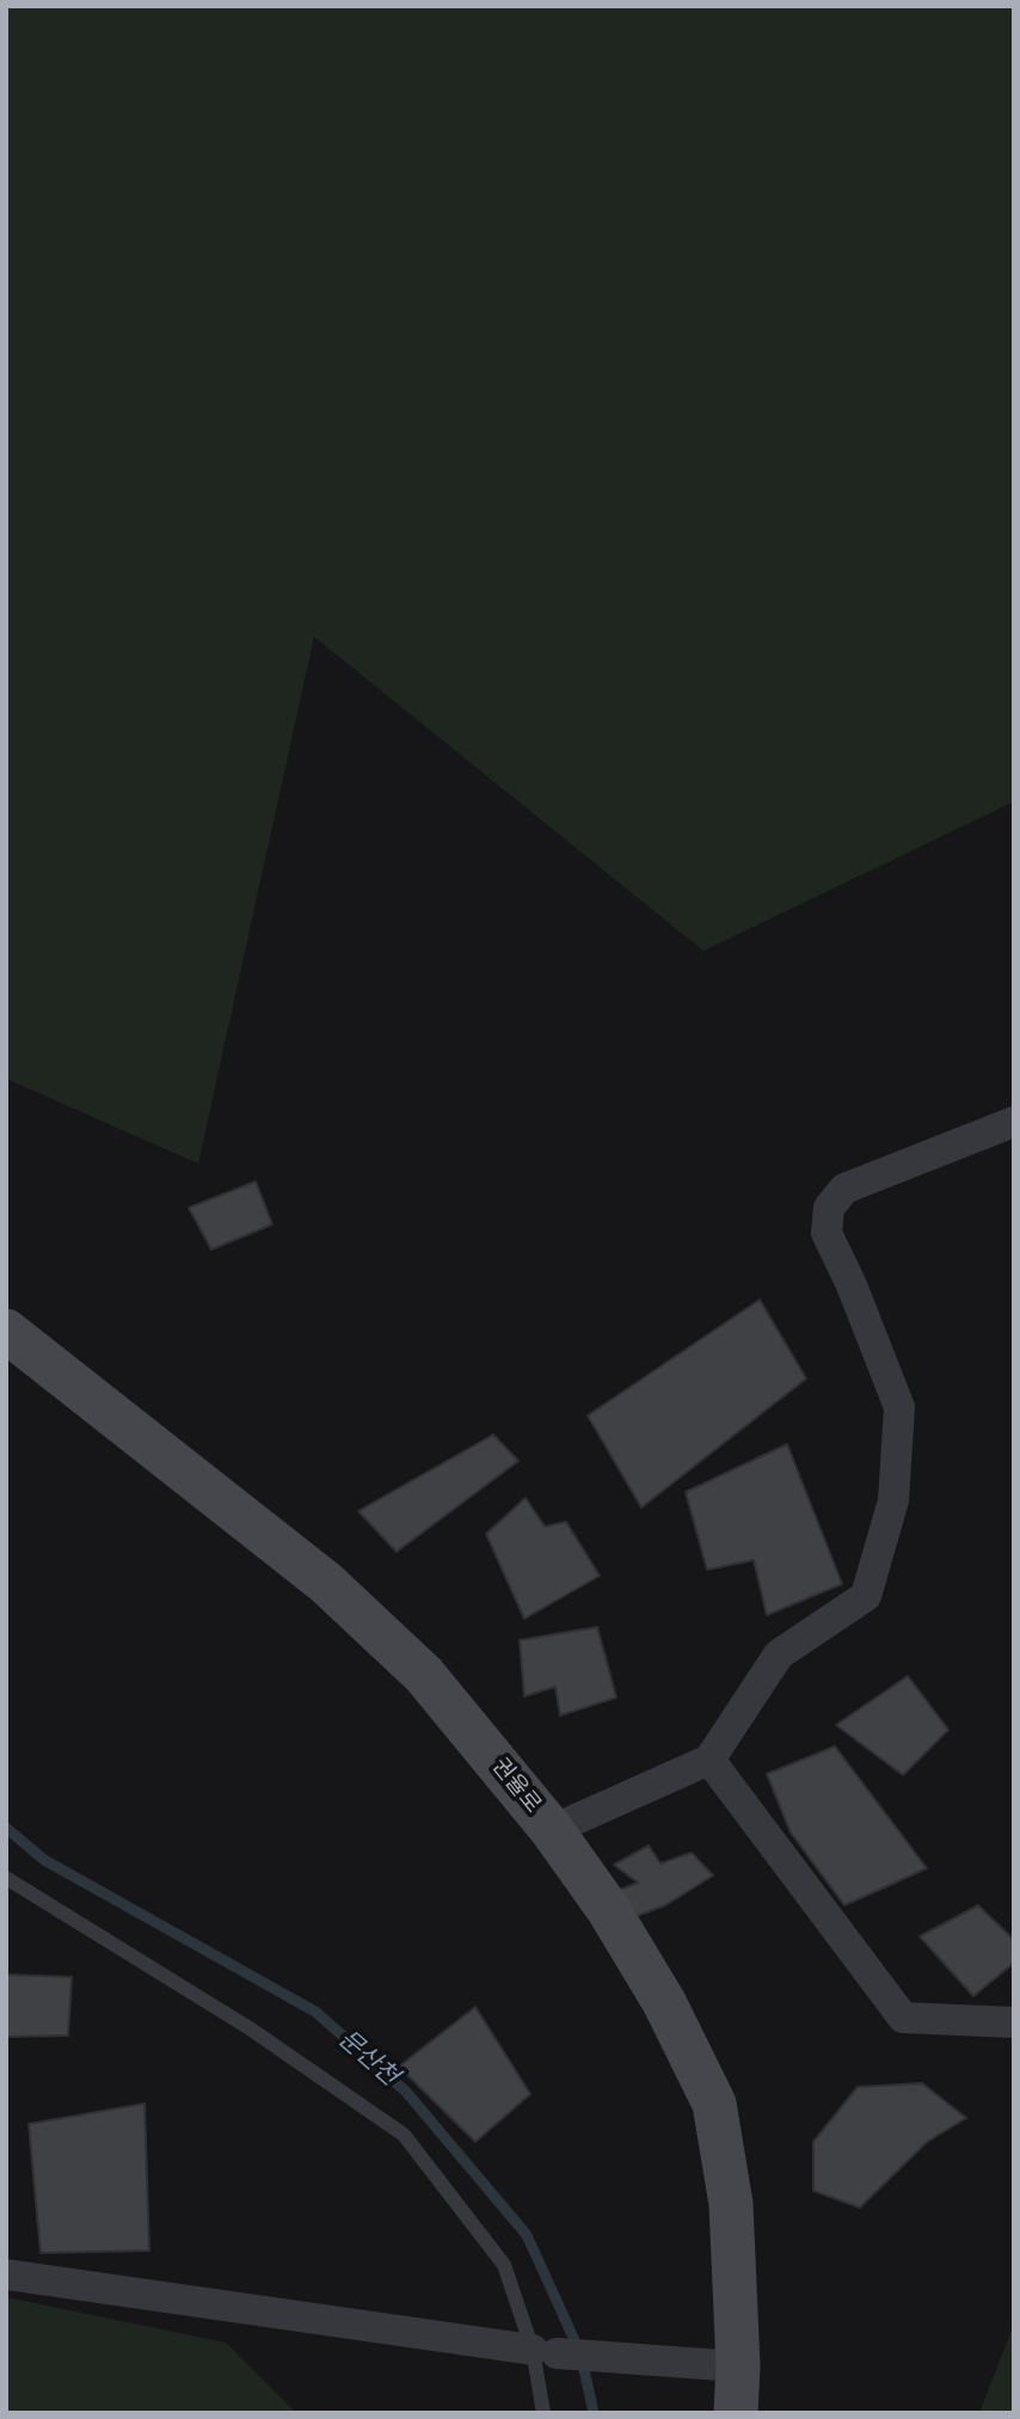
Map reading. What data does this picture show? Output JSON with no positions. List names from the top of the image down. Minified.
{"streets":{"main road":["권율로"]},"water":["문산천"]}
